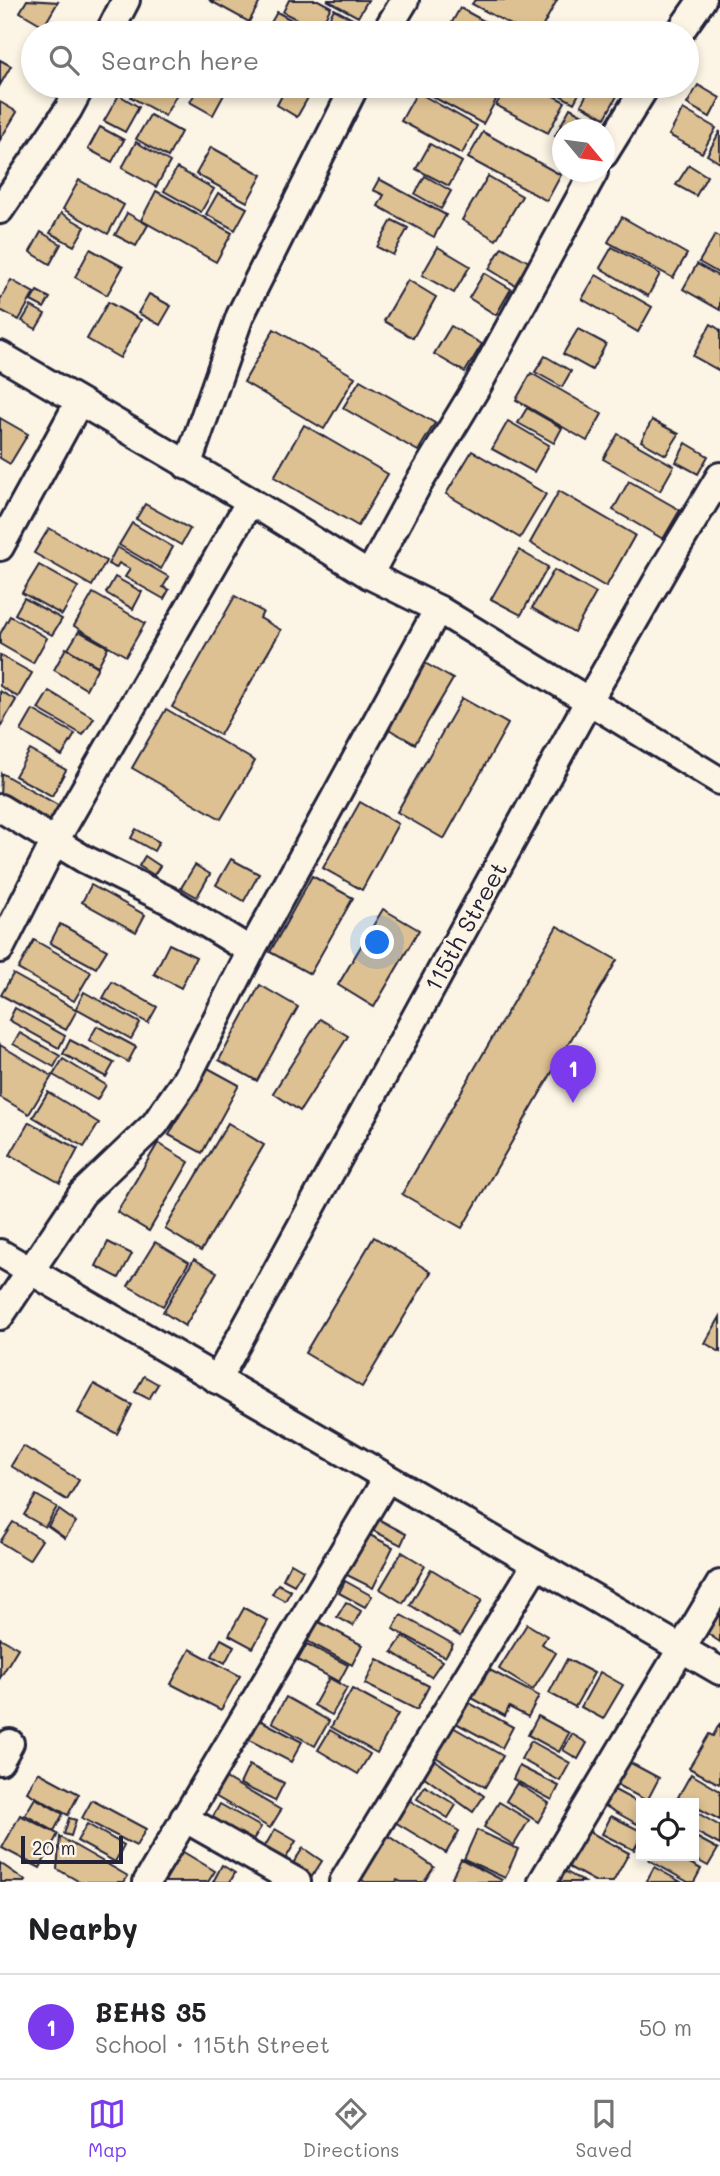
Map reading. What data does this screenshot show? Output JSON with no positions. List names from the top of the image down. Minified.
{"streets":{"street":["115th Street"]},"scale_bar":"20 m","north":"bottom right","page":{"search":"Search here","pins":"1","scale":"20 m","heading":"Nearby","list":[{"mark":"1","name":"BEHS 35","note":"School · 115th Street","value":"50 m"}],"nav":["Map","Directions","Saved"]}}
